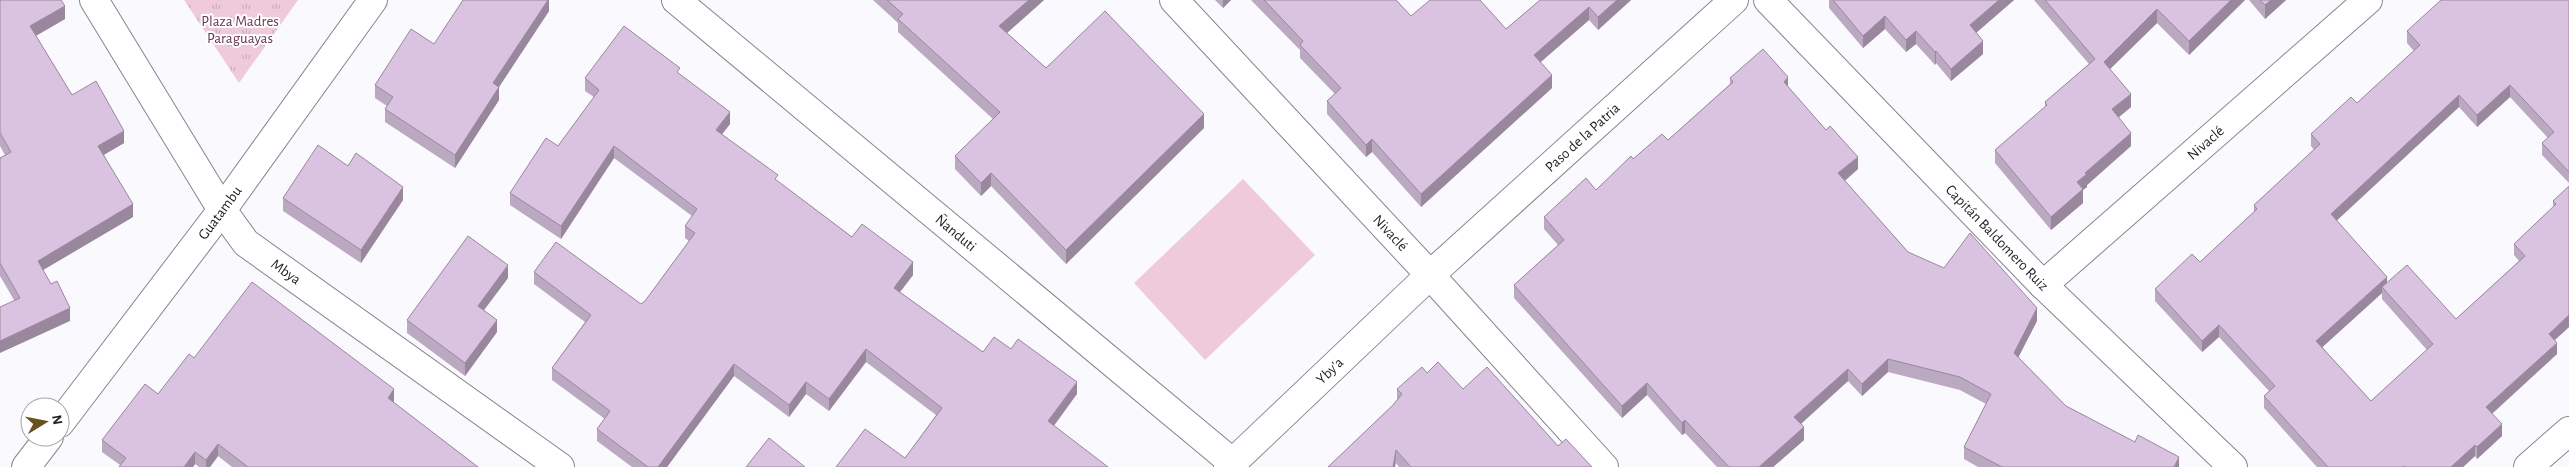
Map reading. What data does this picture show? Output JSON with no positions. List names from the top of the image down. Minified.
{"streets":{"street":["Paso de la Patria","Nivaclé","Guatambu","Ñanduti","Capitán Baldomero Ruiz","Mbya","Yby'a"]},"crossings":[["Paso de la Patria","Nivaclé"],["Paso de la Patria","Yby'a"],["Nivaclé","Capitán Baldomero Ruiz"],["Nivaclé","Yby'a"],["Guatambu","Mbya"],["Ñanduti","Yby'a"]],"parks":["Plaza Madres Paraguayas"],"north":"right"}
